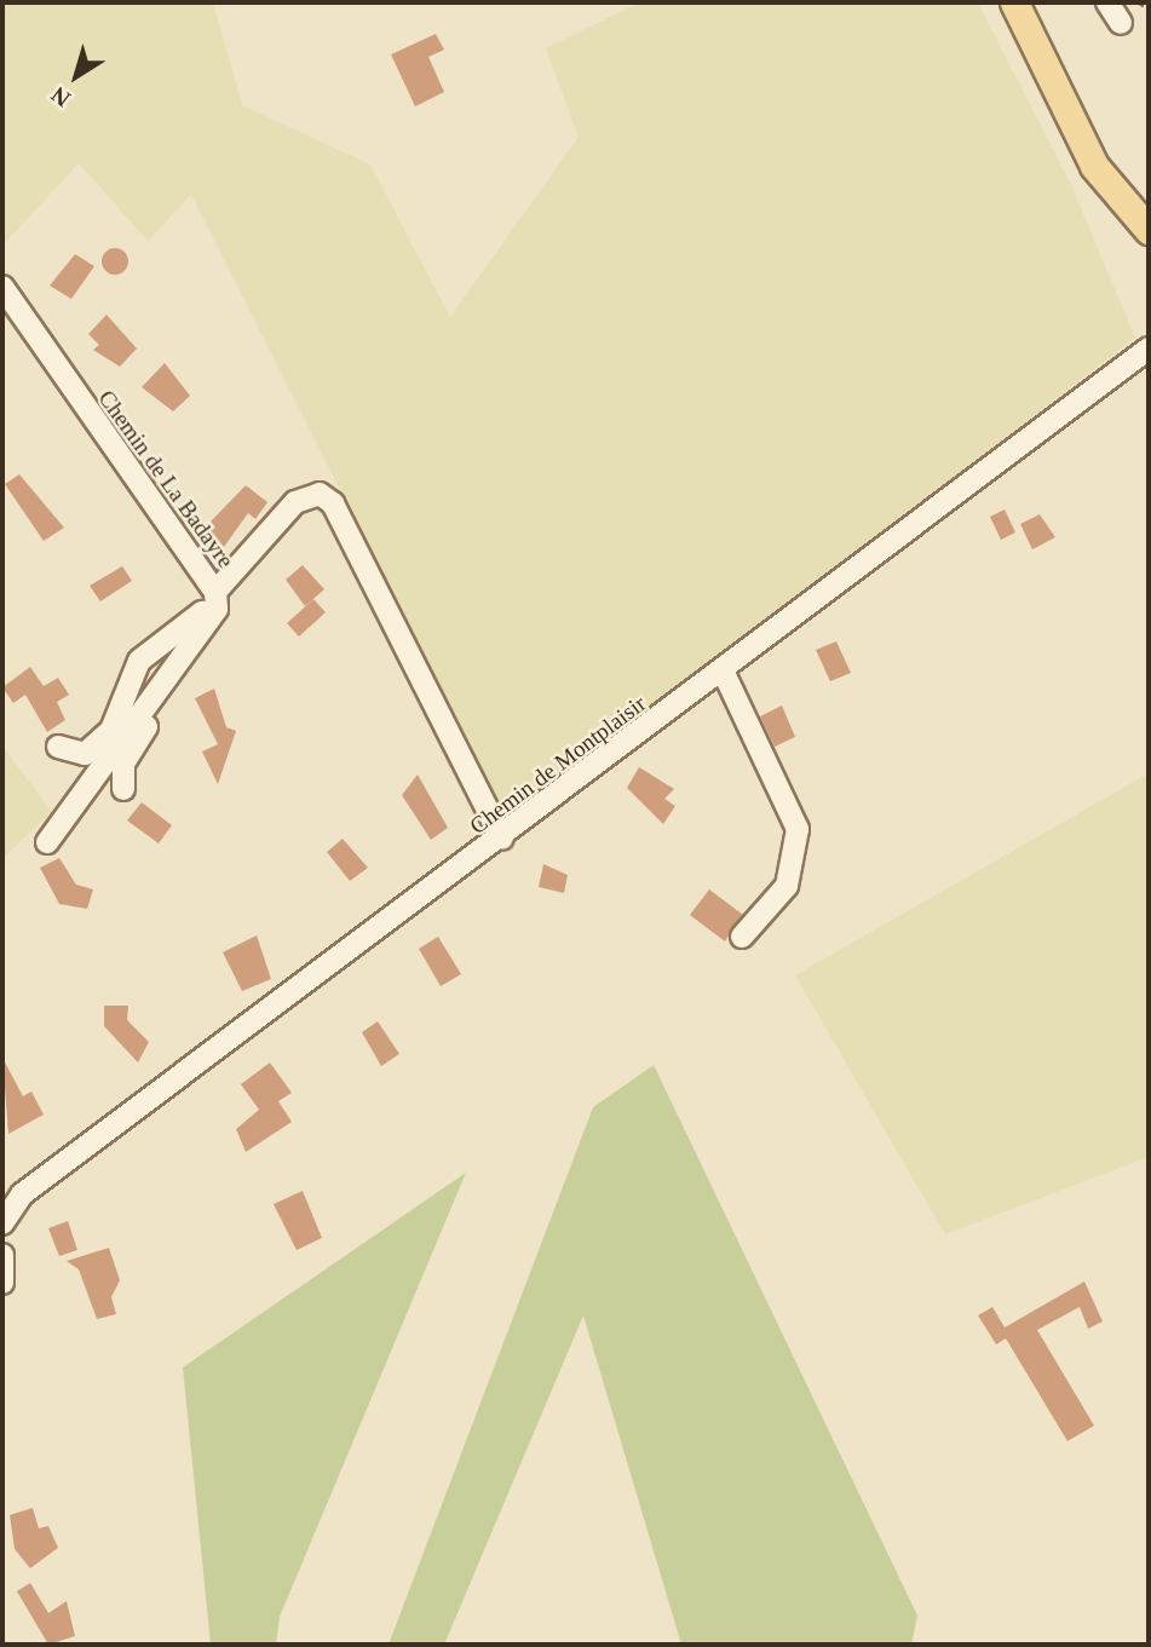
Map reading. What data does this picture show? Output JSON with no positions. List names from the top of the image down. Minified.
{"streets":{"street":["Chemin de La Badayre","Chemin de Montplaisir"]},"crossings":[["Chemin de La Badayre","Chemin de Montplaisir"]],"north":"bottom left"}
